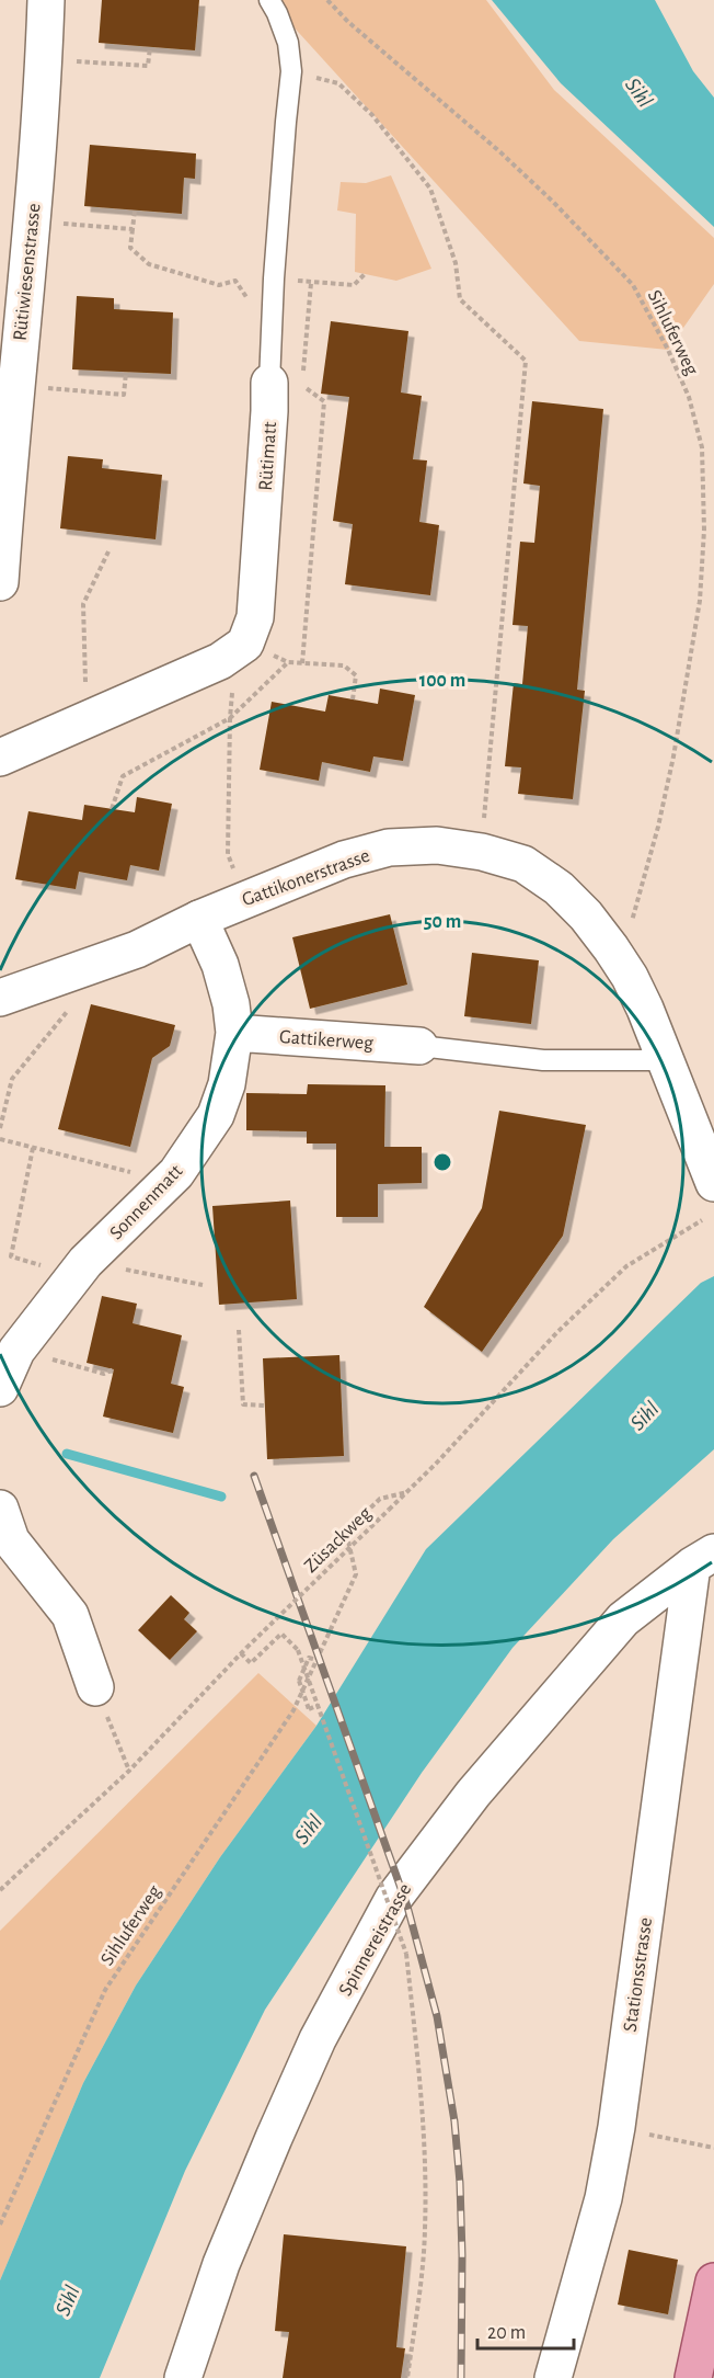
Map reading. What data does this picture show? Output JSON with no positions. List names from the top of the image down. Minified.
{"streets":{"street":["Rütiwiesenstrasse","Rütimatt","Gattikonerstrasse","Gattikerweg","Sonnenmatt","Spinnereistrasse","Stationsstrasse"],"path":["Sihluferweg","Züsackweg"]},"crossings":[["Sihluferweg","Züsackweg"],["Gattikonerstrasse","Sonnenmatt"],["Gattikerweg","Sonnenmatt"],["Spinnereistrasse","Stationsstrasse"]],"water":["Sihl"],"scale_bar":"20 m","rings":["100 m","50 m"]}
